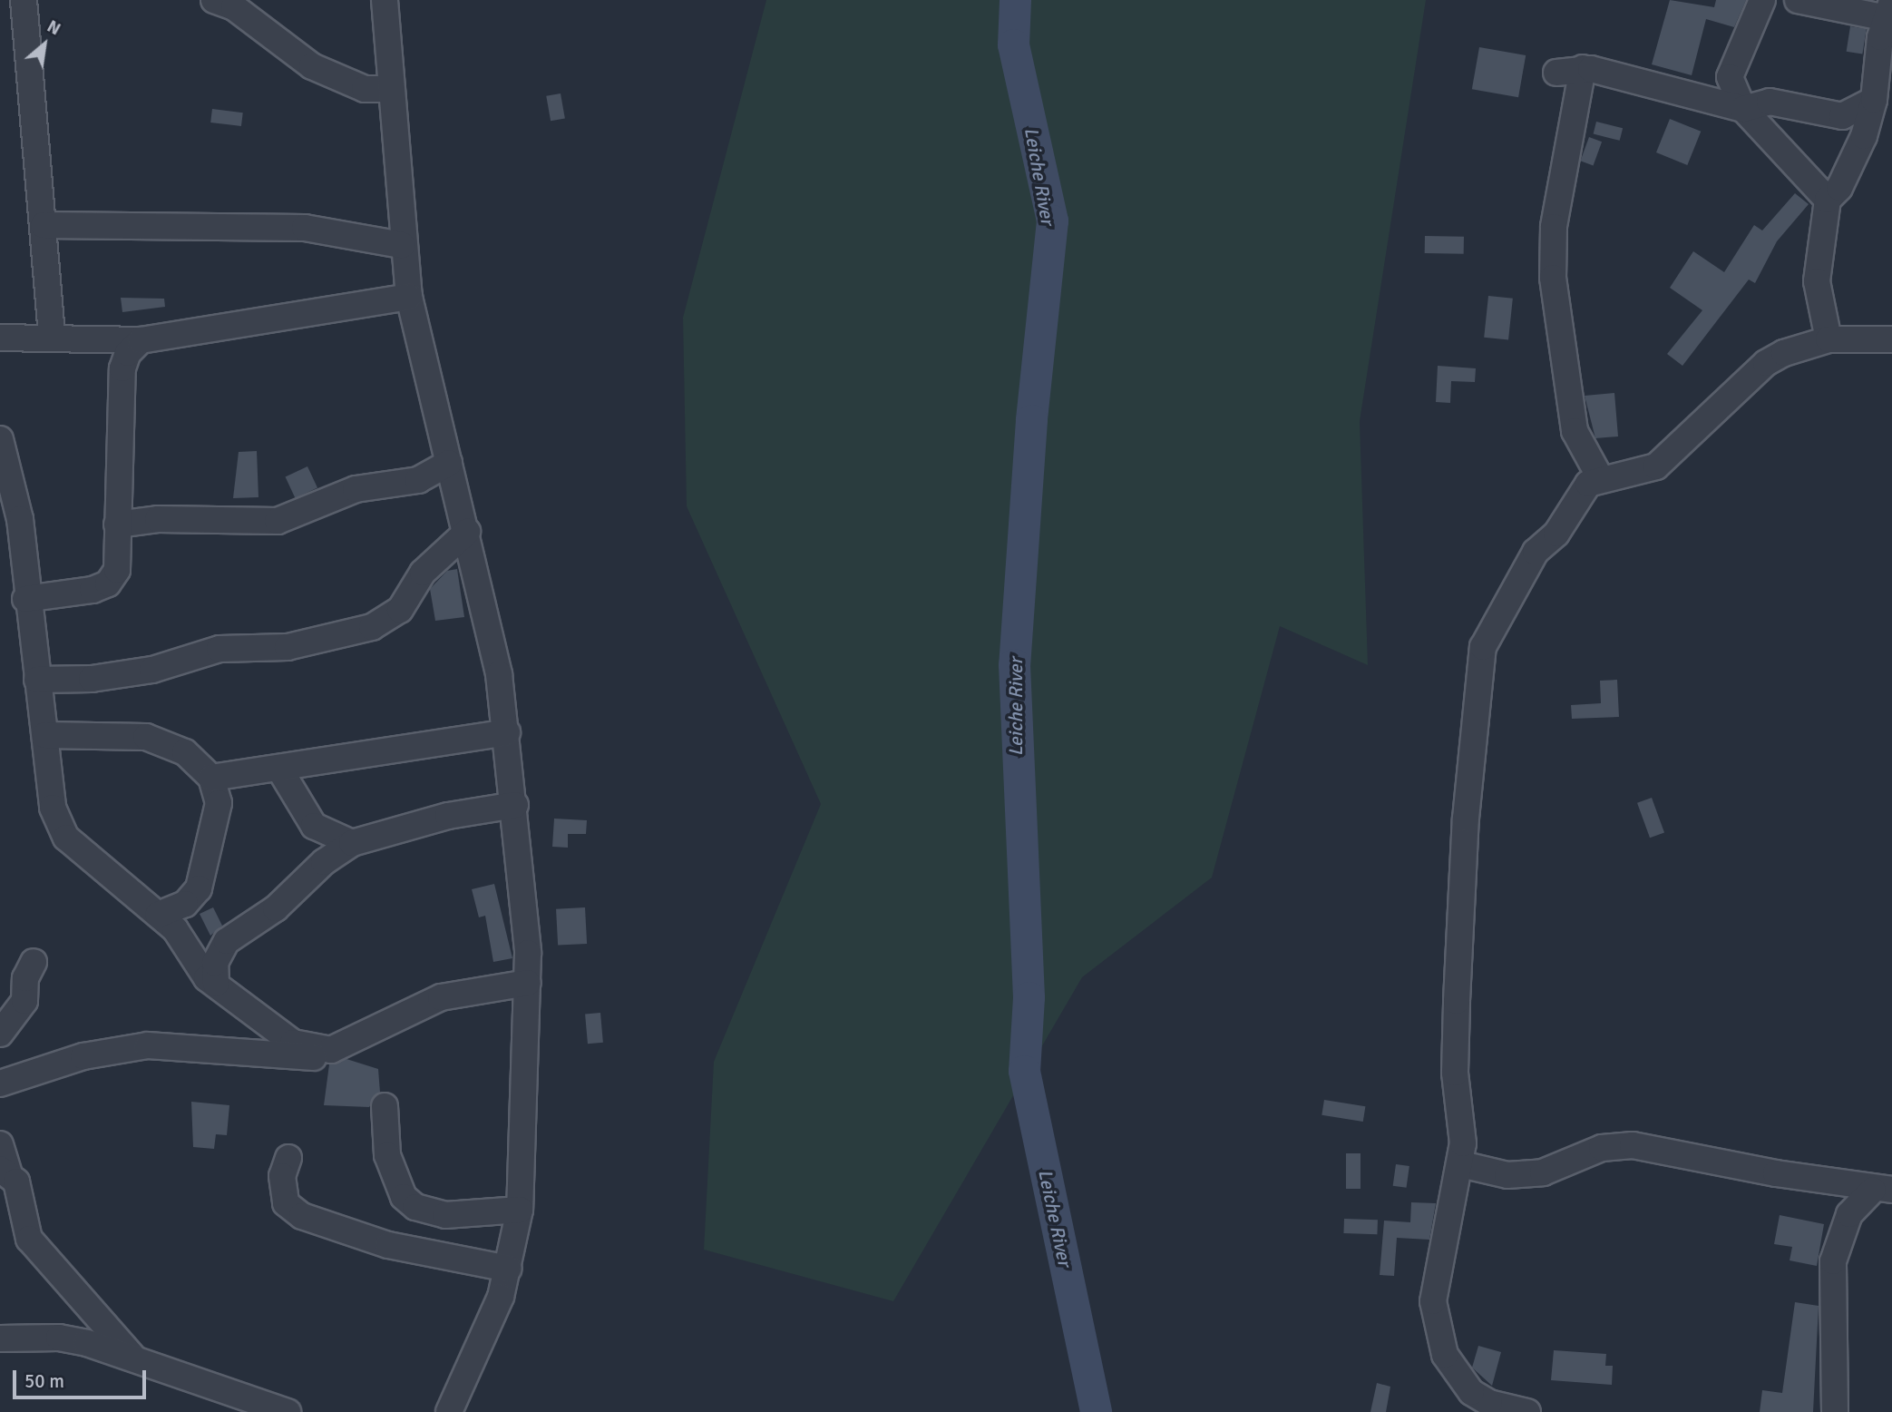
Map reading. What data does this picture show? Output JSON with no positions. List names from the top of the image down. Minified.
{"water":["Leiche River"],"scale_bar":"50 m","north":"top right"}
